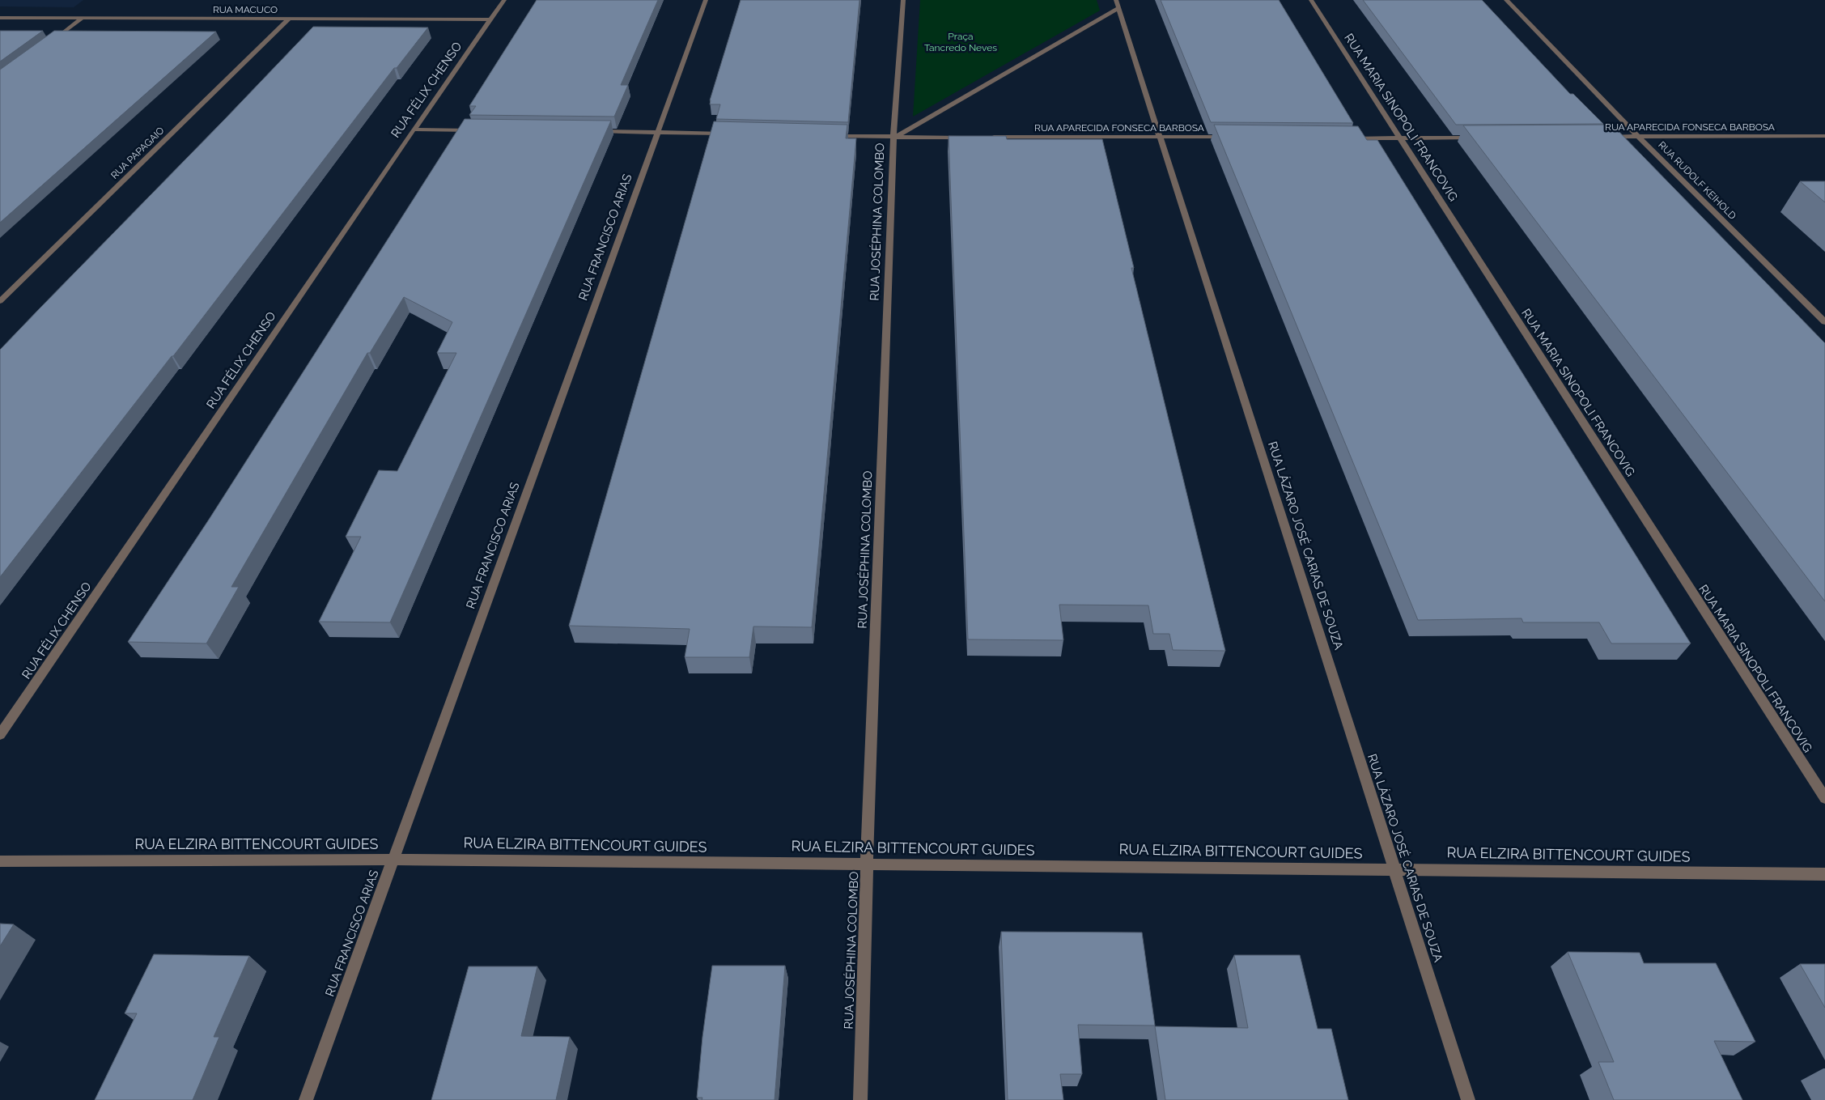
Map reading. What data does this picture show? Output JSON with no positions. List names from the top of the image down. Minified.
{"streets":{"street":["RUA MACUCO","RUA FÉLIX CHENSO","RUA MARIA SINOPOLI FRANCOVIG","RUA APARECIDA FONSECA BARBOSA","RUA PAPAGAIO","RUA RUDOLF KEIHOLD","RUA JOSÉPHINA COLOMBO","RUA FRANCISCO ARIAS","RUA LÁZARO JOSÉ CARIAS DE SOUZA","RUA ELZIRA BITTENCOURT GUIDES"]},"crossings":[["RUA MACUCO","RUA FÉLIX CHENSO"],["RUA MACUCO","RUA PAPAGAIO"],["RUA APARECIDA FONSECA BARBOSA","RUA RUDOLF KEIHOLD"],["RUA APARECIDA FONSECA BARBOSA","RUA LÁZARO JOSÉ CARIAS DE SOUZA"],["RUA JOSÉPHINA COLOMBO","RUA ELZIRA BITTENCOURT GUIDES"],["RUA FRANCISCO ARIAS","RUA ELZIRA BITTENCOURT GUIDES"],["RUA LÁZARO JOSÉ CARIAS DE SOUZA","RUA ELZIRA BITTENCOURT GUIDES"]],"parks":["Praça Tancredo Neves"]}
